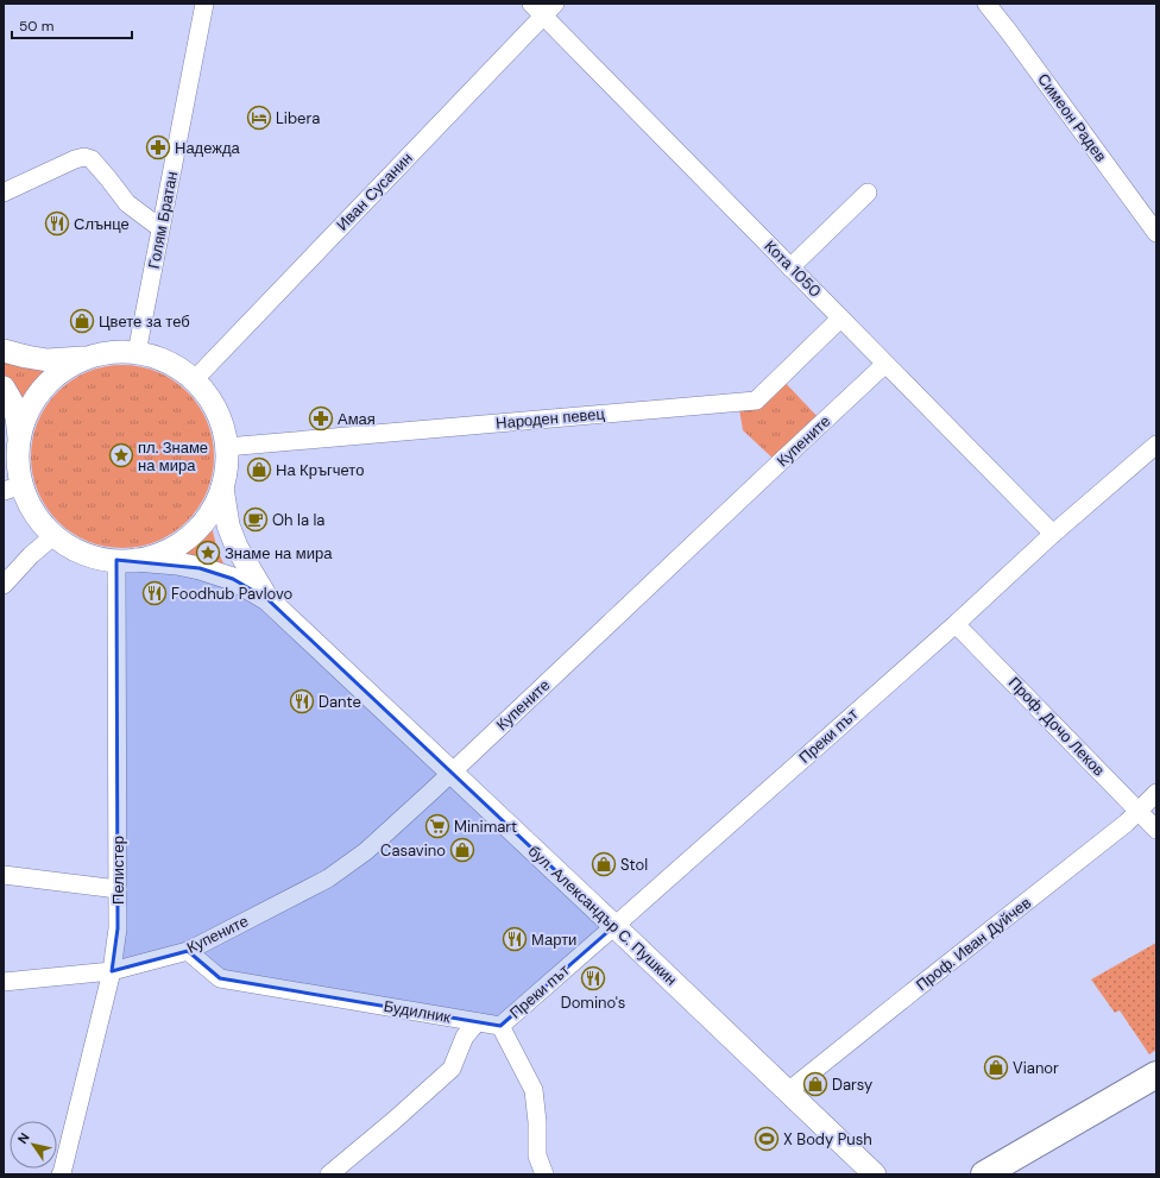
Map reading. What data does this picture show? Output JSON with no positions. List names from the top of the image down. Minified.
{"streets":{"main road":["бул. Александър С. Пушкин"],"street":["Симеон Радев","Иван Сусанин","Голям Братан","Кота 1050","Народен певец","Купените","Проф. Дочо Леков","Преки път","Пелистер","Проф. Иван Дуйчев","Будилник"]},"crossings":[["Иван Сусанин","Кота 1050"],["Кота 1050","Народен певец"],["Кота 1050","Купените"],["Кота 1050","Преки път"],["Купените","Пелистер"],["Купените","бул. Александър С. Пушкин"],["Купените","Будилник"],["Проф. Дочо Леков","Преки път"],["Проф. Дочо Леков","Проф. Иван Дуйчев"],["Преки път","бул. Александър С. Пушкин"],["Преки път","Будилник"],["Пелистер","бул. Александър С. Пушкин"],["бул. Александър С. Пушкин","Проф. Иван Дуйчев"]],"places":{"hotel":["Libera"],"pharmacy":["Надежда","Амая"],"restaurant":["Слънце","Foodhub Pavlovo","Dante","Марти","Domino's"],"shop":["Цвете за теб","На Кръгчето","Casavino","Stol","Vianor","Darsy"],"place":["пл. Знаме на мира","Знаме на мира"],"cafe":["Oh la la"],"supermarket":["Minimart"],"sports":["X Body Push"]},"scale_bar":"50 m","north":"top left"}
